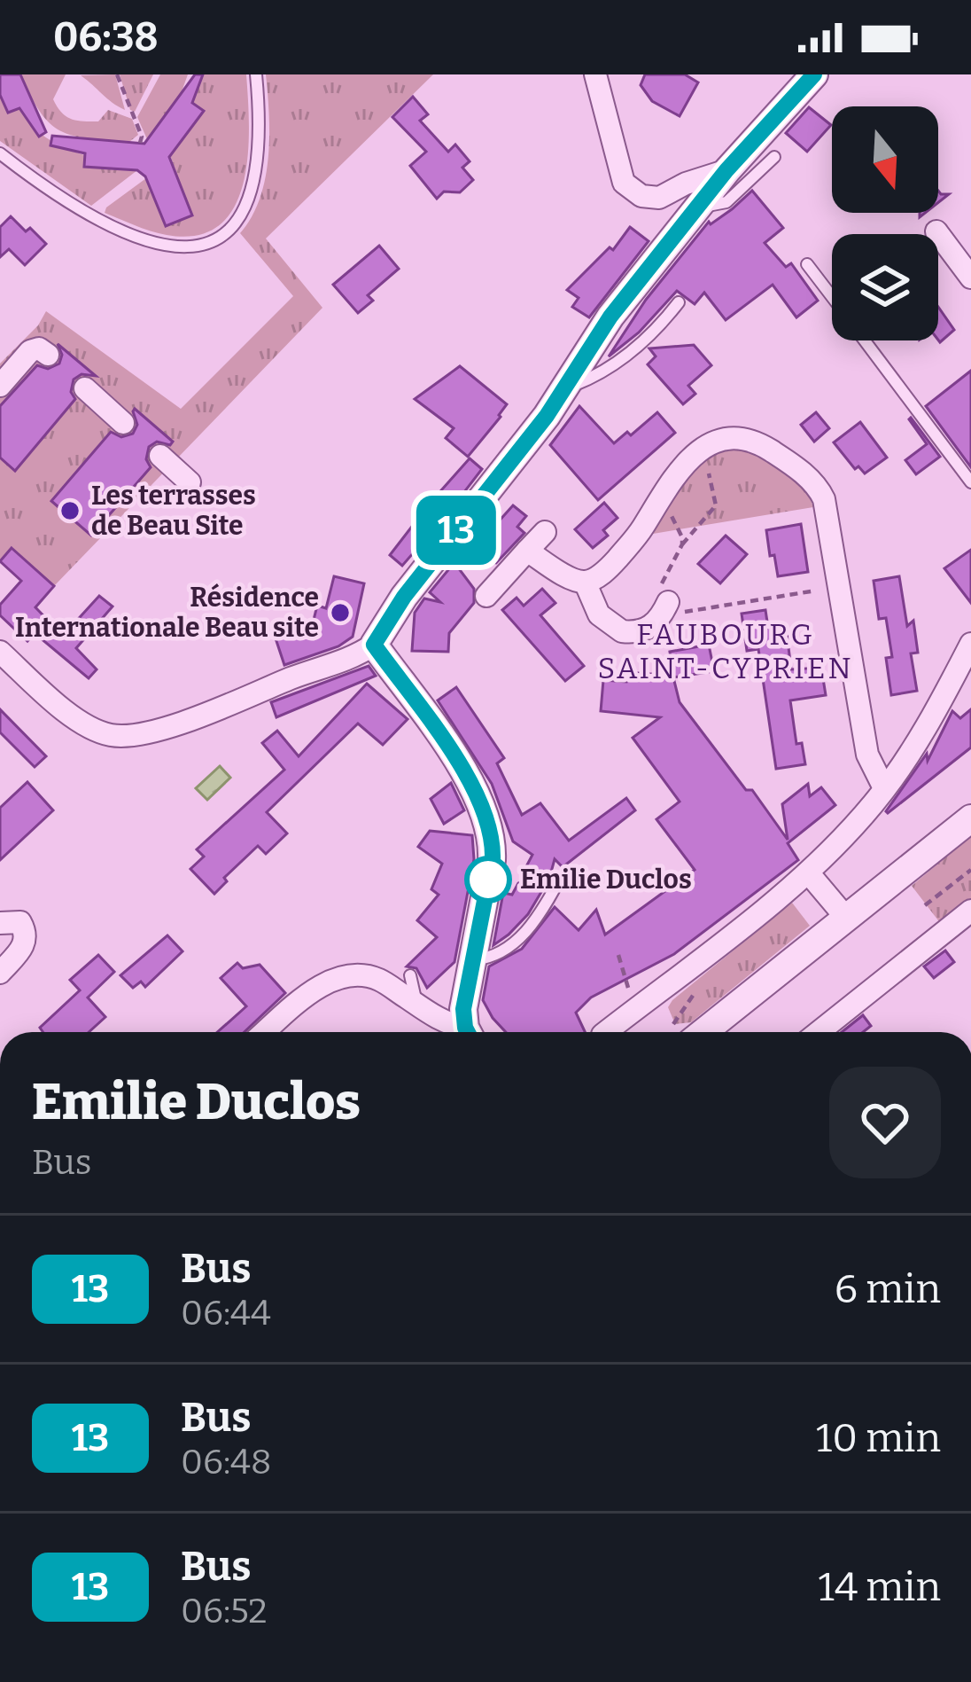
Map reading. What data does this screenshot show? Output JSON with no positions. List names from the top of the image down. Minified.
{"districts":["FAUBOURG SAINT-CYPRIEN"],"places":["Les terrasses de Beau Site","Résidence Internationale Beau site","Emilie Duclos"],"lines":["bus line 13"],"north":"bottom","page":{"status":"06:38","on_map":"13","heading":["Emilie Duclos","Bus"],"list":[{"mark":"13","name":"Bus","note":"06:44","value":"6 min"},{"mark":"13","name":"Bus","note":"06:48","value":"10 min"},{"mark":"13","name":"Bus","note":"06:52","value":"14 min"}]}}
